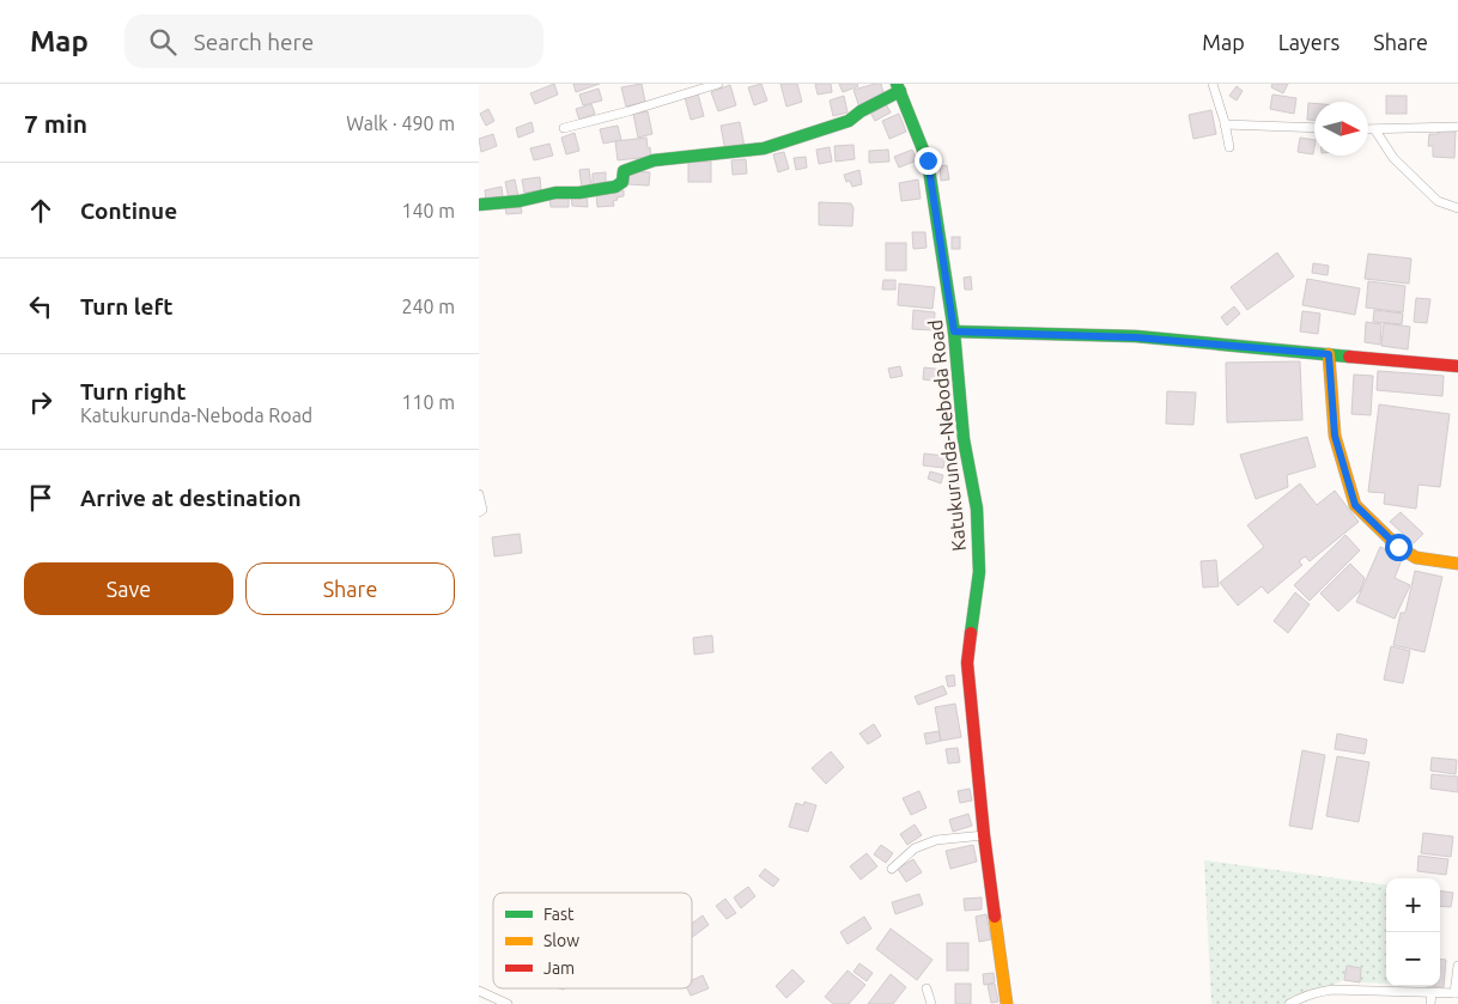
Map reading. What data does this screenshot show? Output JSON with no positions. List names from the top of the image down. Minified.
{"streets":{"street":["Katukurunda-Neboda Road"]},"legend":["Fast","Slow","Jam"],"north":"right","page":{"header":"Map","search":"Search here","nav":["Map","Layers","Share"],"heading":["7 min","Walk · 490 m"],"list":[["Continue","140 m"],["Turn left","240 m"],["Turn right","Katukurunda-Neboda Road","110 m"],"Arrive at destination"],"buttons":["Save","Share"],"map_buttons":["+","−"]}}
